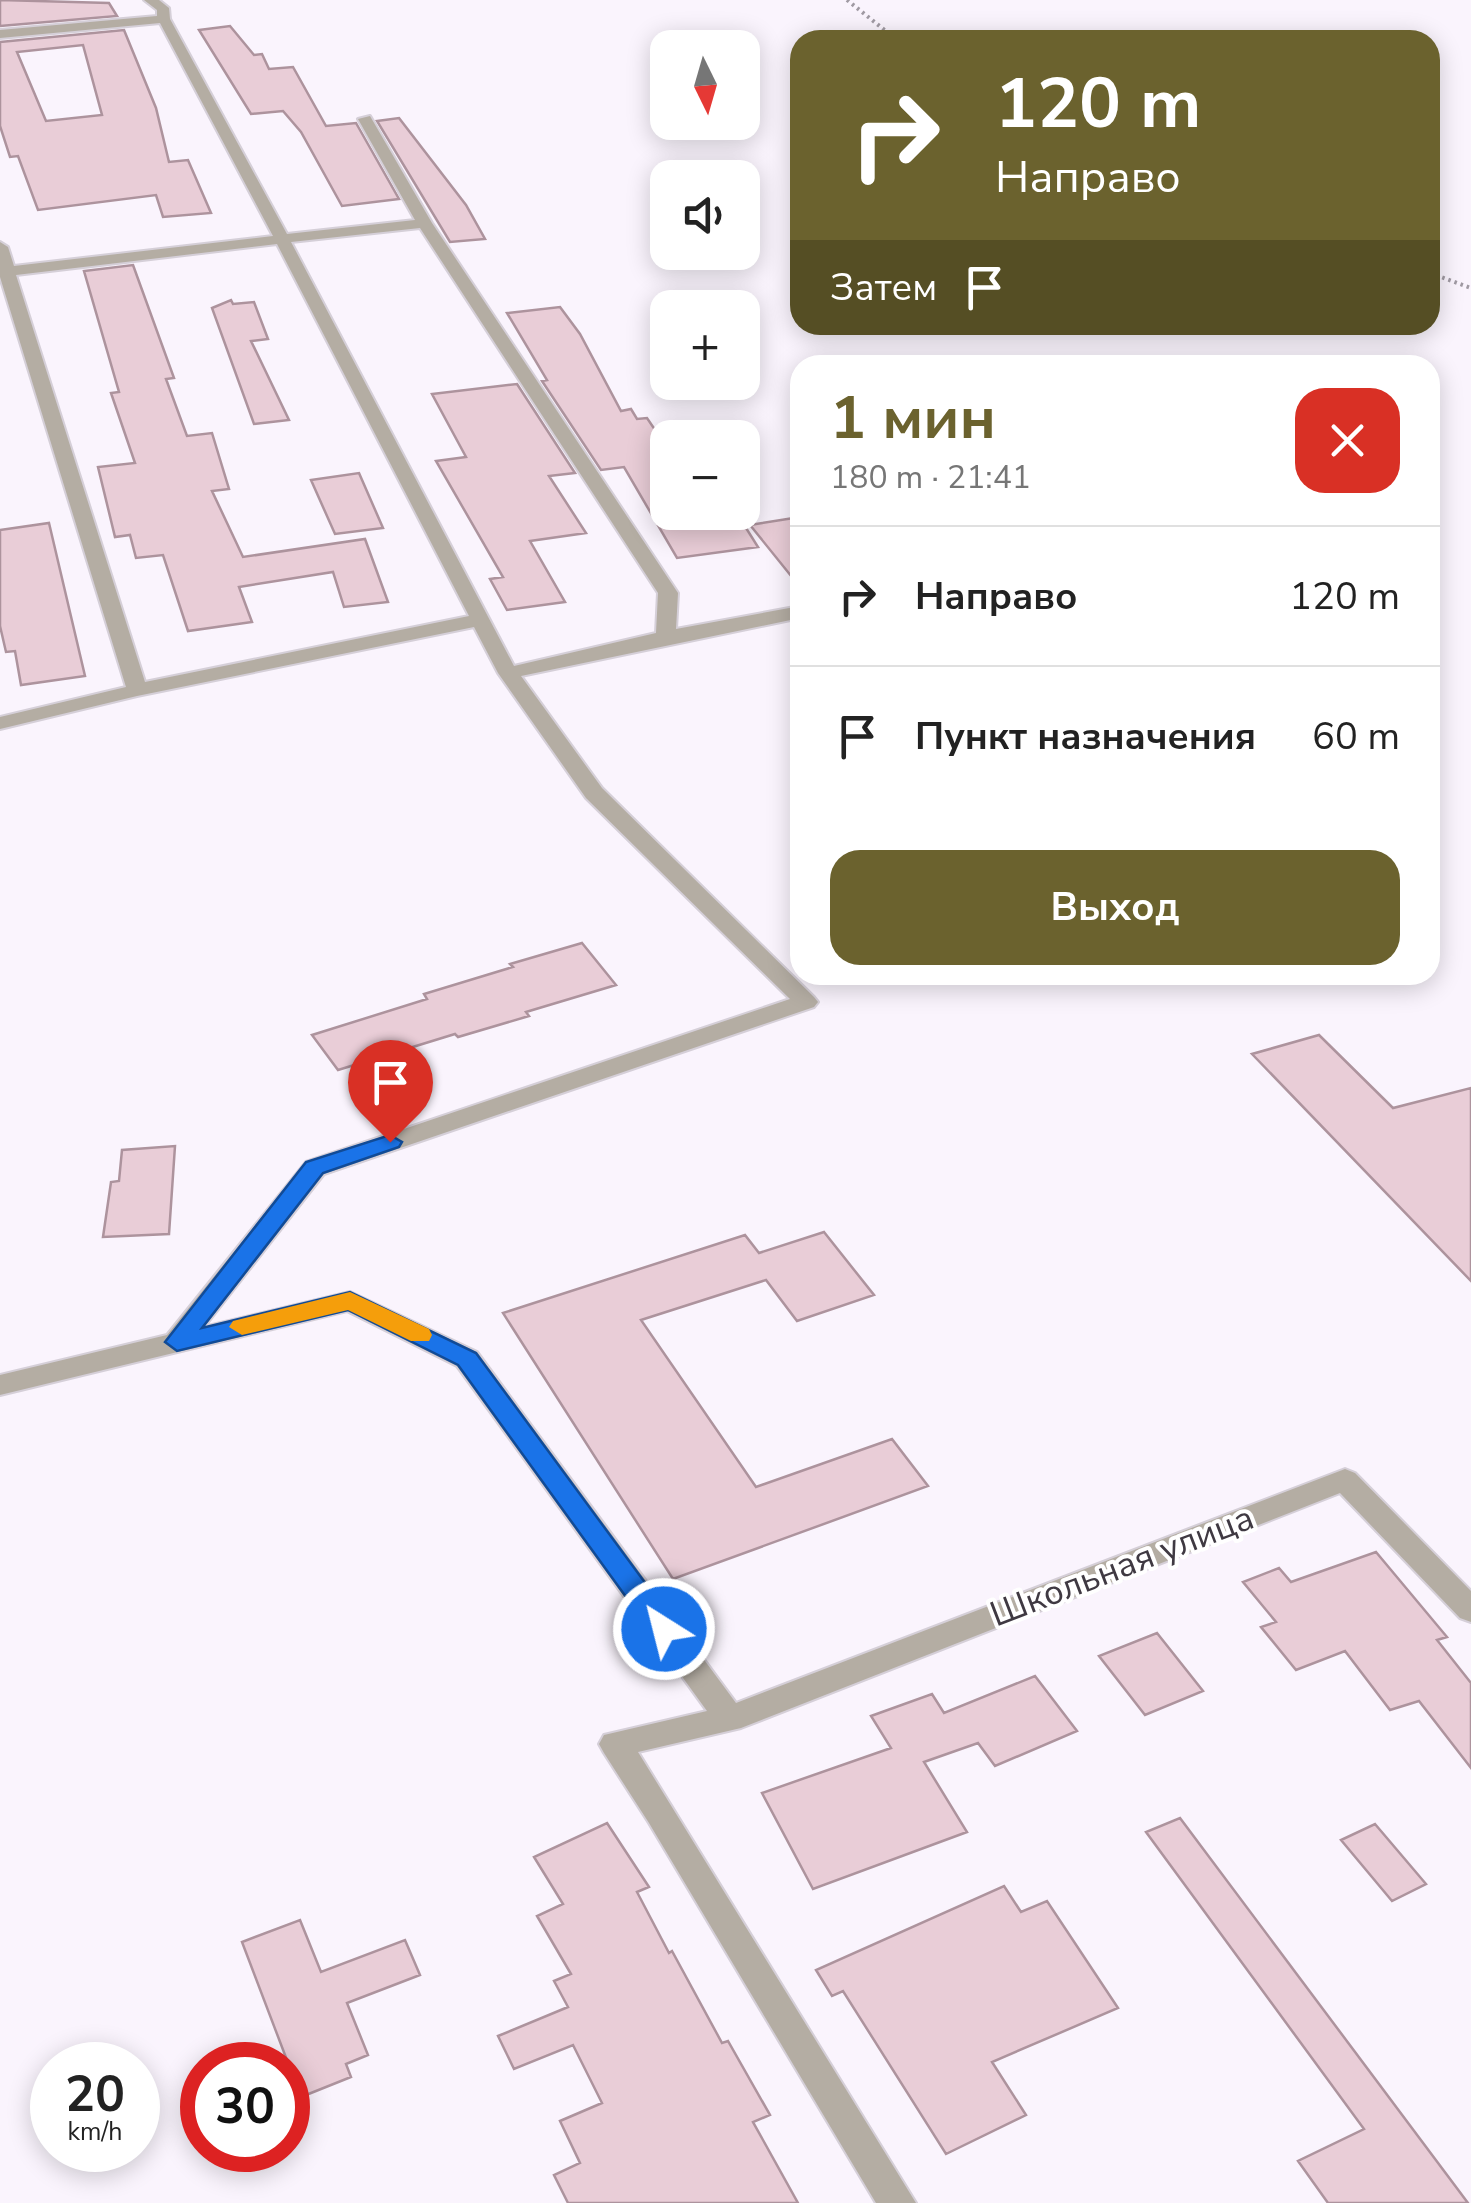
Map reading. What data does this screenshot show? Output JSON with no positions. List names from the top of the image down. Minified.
{"streets":{"street":["Школьная улица"]},"north":"bottom","page":{"map_buttons":["+","−"],"turn":["120 m","Направо"],"then":"Затем","heading":["1 мин","180 m · 21:41"],"list":[{"name":"Направо","value":"120 m"},{"name":"Пункт назначения","value":"60 m"}],"buttons":"Выход","speed":"20 km/h","limit":"30"}}
